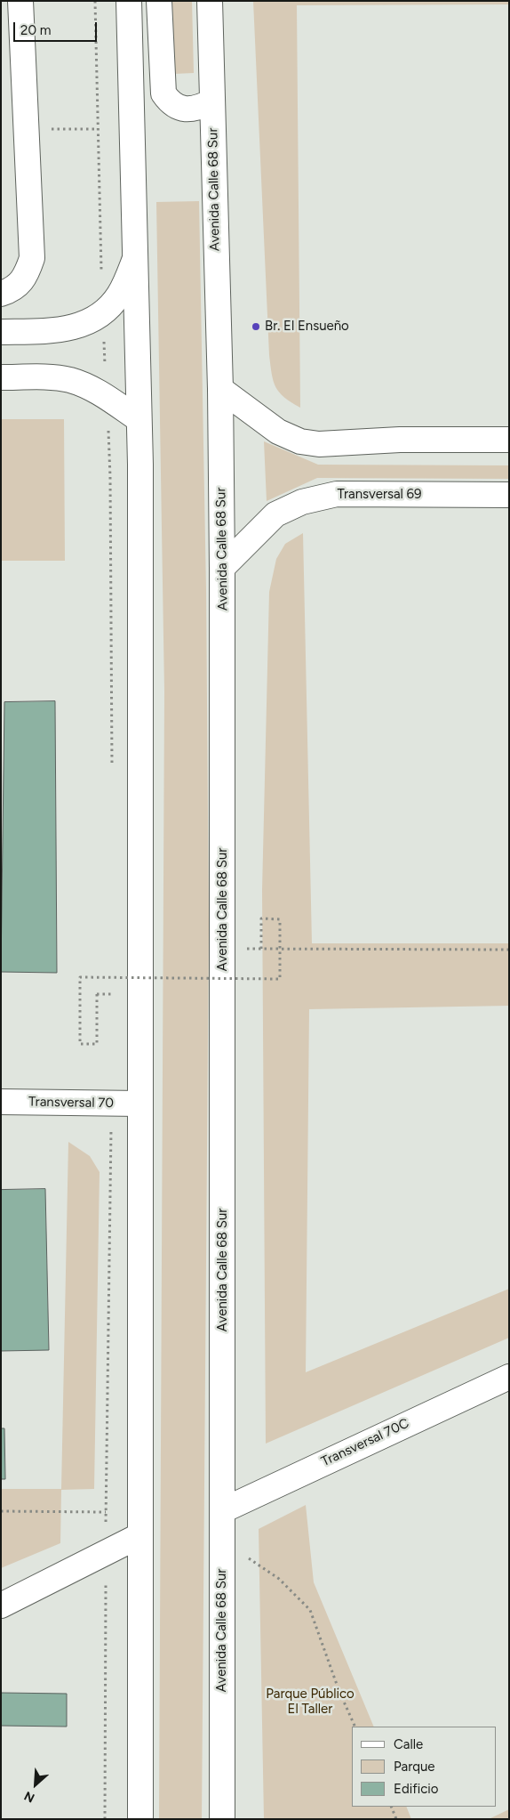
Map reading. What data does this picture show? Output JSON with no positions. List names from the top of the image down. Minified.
{"streets":{"main road":["Avenida Calle 68 Sur","Transversal 69","Transversal 70","Transversal 70C"]},"crossings":[["Avenida Calle 68 Sur","Transversal 69"],["Avenida Calle 68 Sur","Transversal 70C"]],"parks":["Parque Público El Taller"],"places":["Br. El Ensueño"],"legend":["Calle","Parque","Edificio"],"scale_bar":"20 m","north":"bottom left"}
